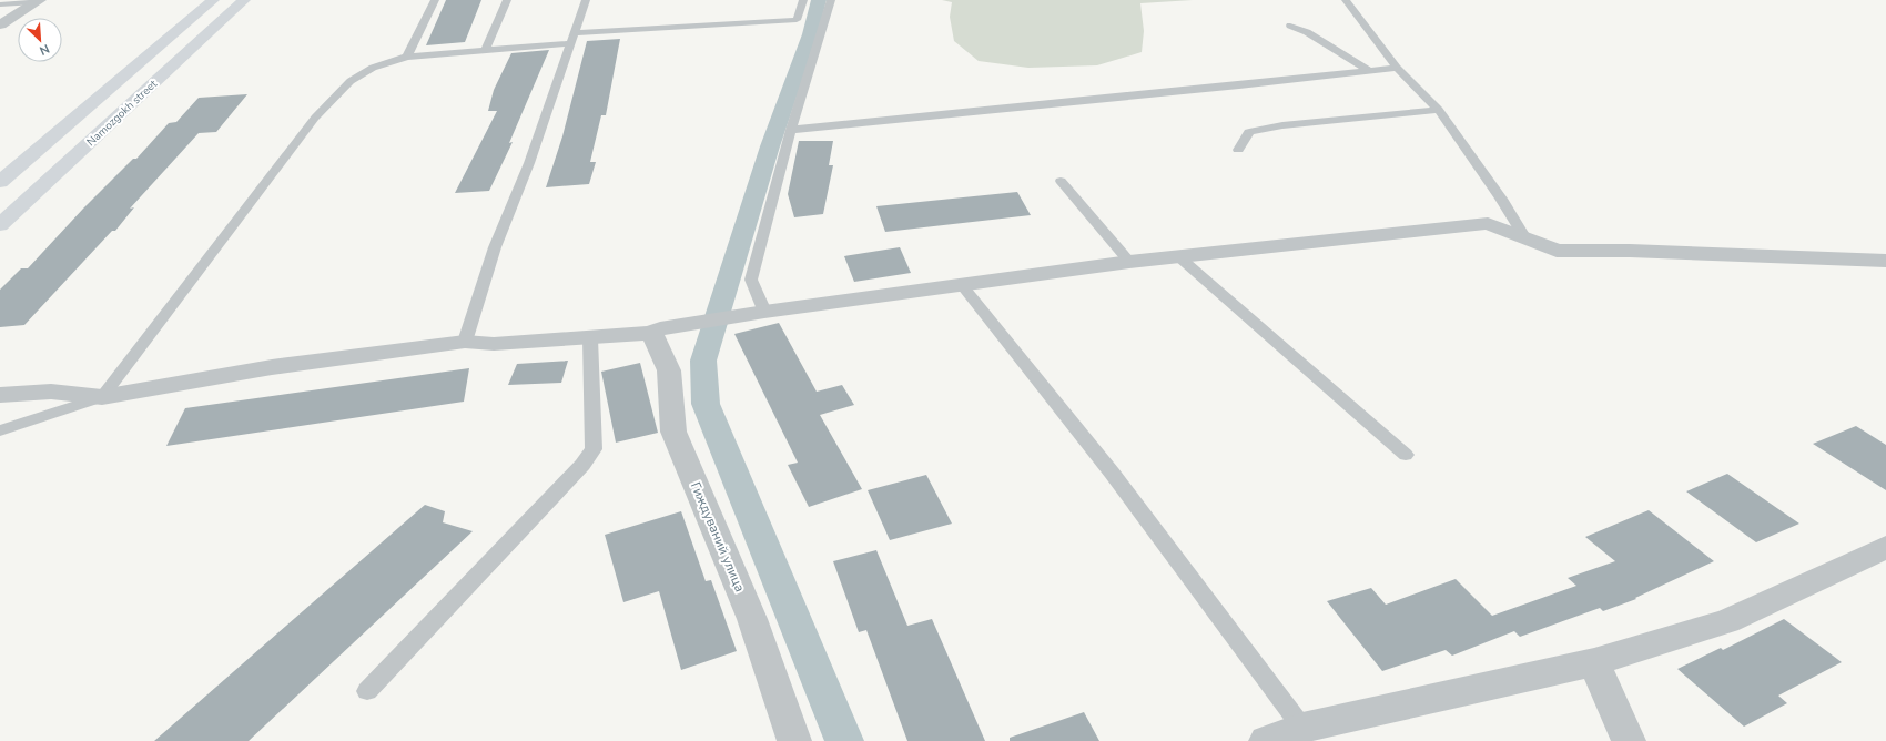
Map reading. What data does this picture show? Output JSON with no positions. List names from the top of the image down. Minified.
{"streets":{"main road":["Namozgokh street"],"street":["Гиждуваний улица"]},"north":"bottom right"}
